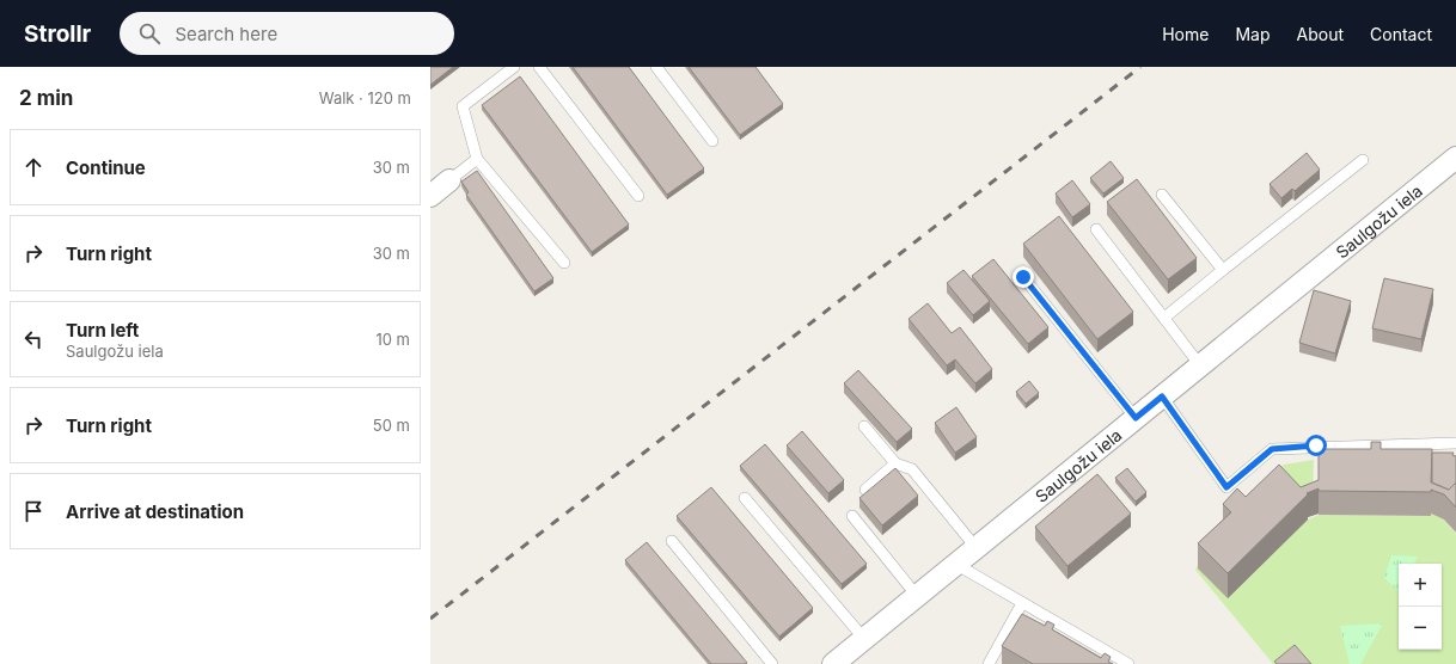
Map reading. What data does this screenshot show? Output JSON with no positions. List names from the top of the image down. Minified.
{"streets":{"street":["Saulgožu iela"]},"page":{"header":"Strollr","search":"Search here","nav":["Home","Map","About","Contact"],"heading":["2 min","Walk · 120 m"],"list":[["Continue","30 m"],["Turn right","30 m"],["Turn left","Saulgožu iela","10 m"],["Turn right","50 m"],"Arrive at destination"],"map_buttons":["+","−"]}}
